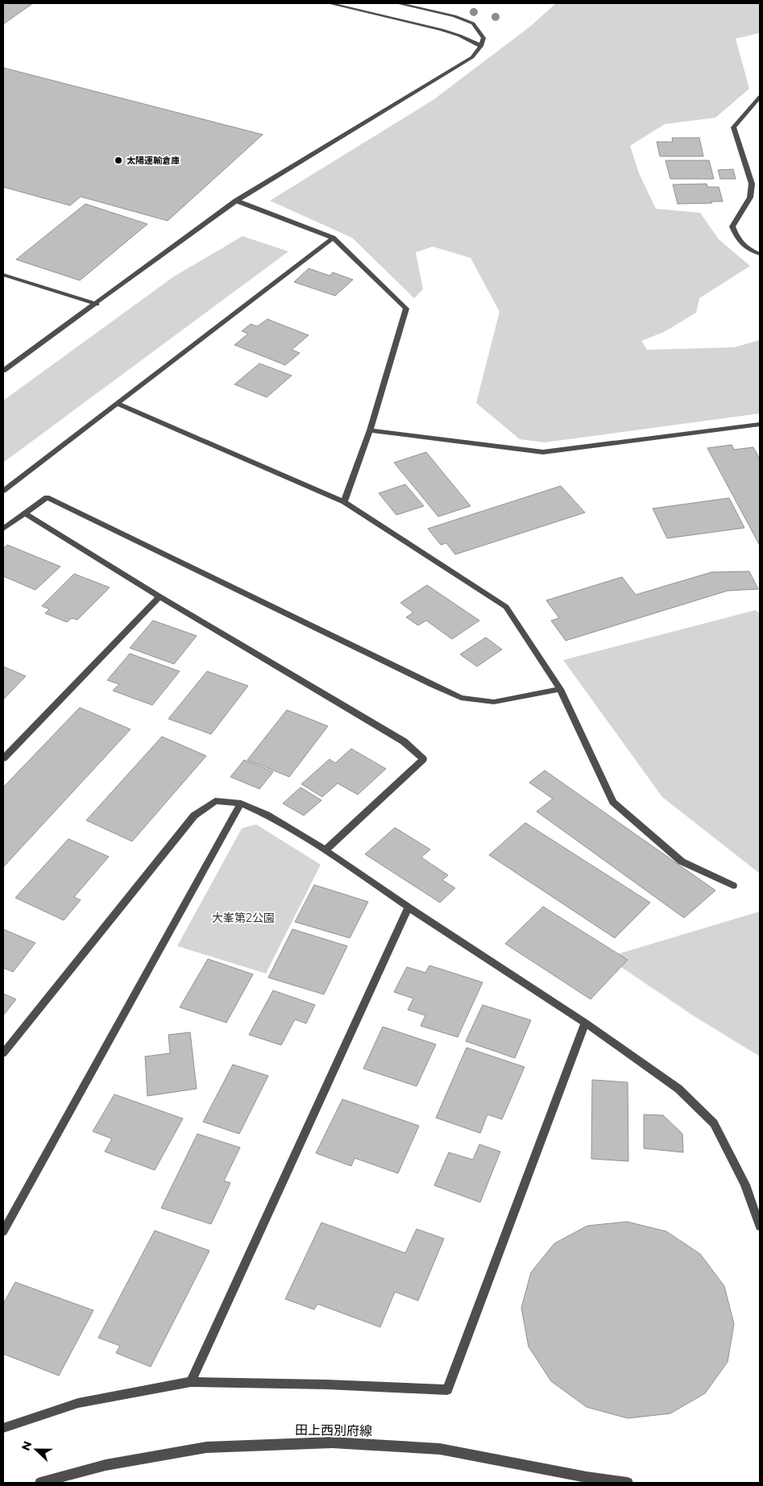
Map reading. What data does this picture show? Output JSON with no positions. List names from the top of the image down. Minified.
{"streets":{"street":["田上西別府線"]},"parks":["大峯第2公園"],"places":["太陽運輸倉庫"],"north":"left"}
